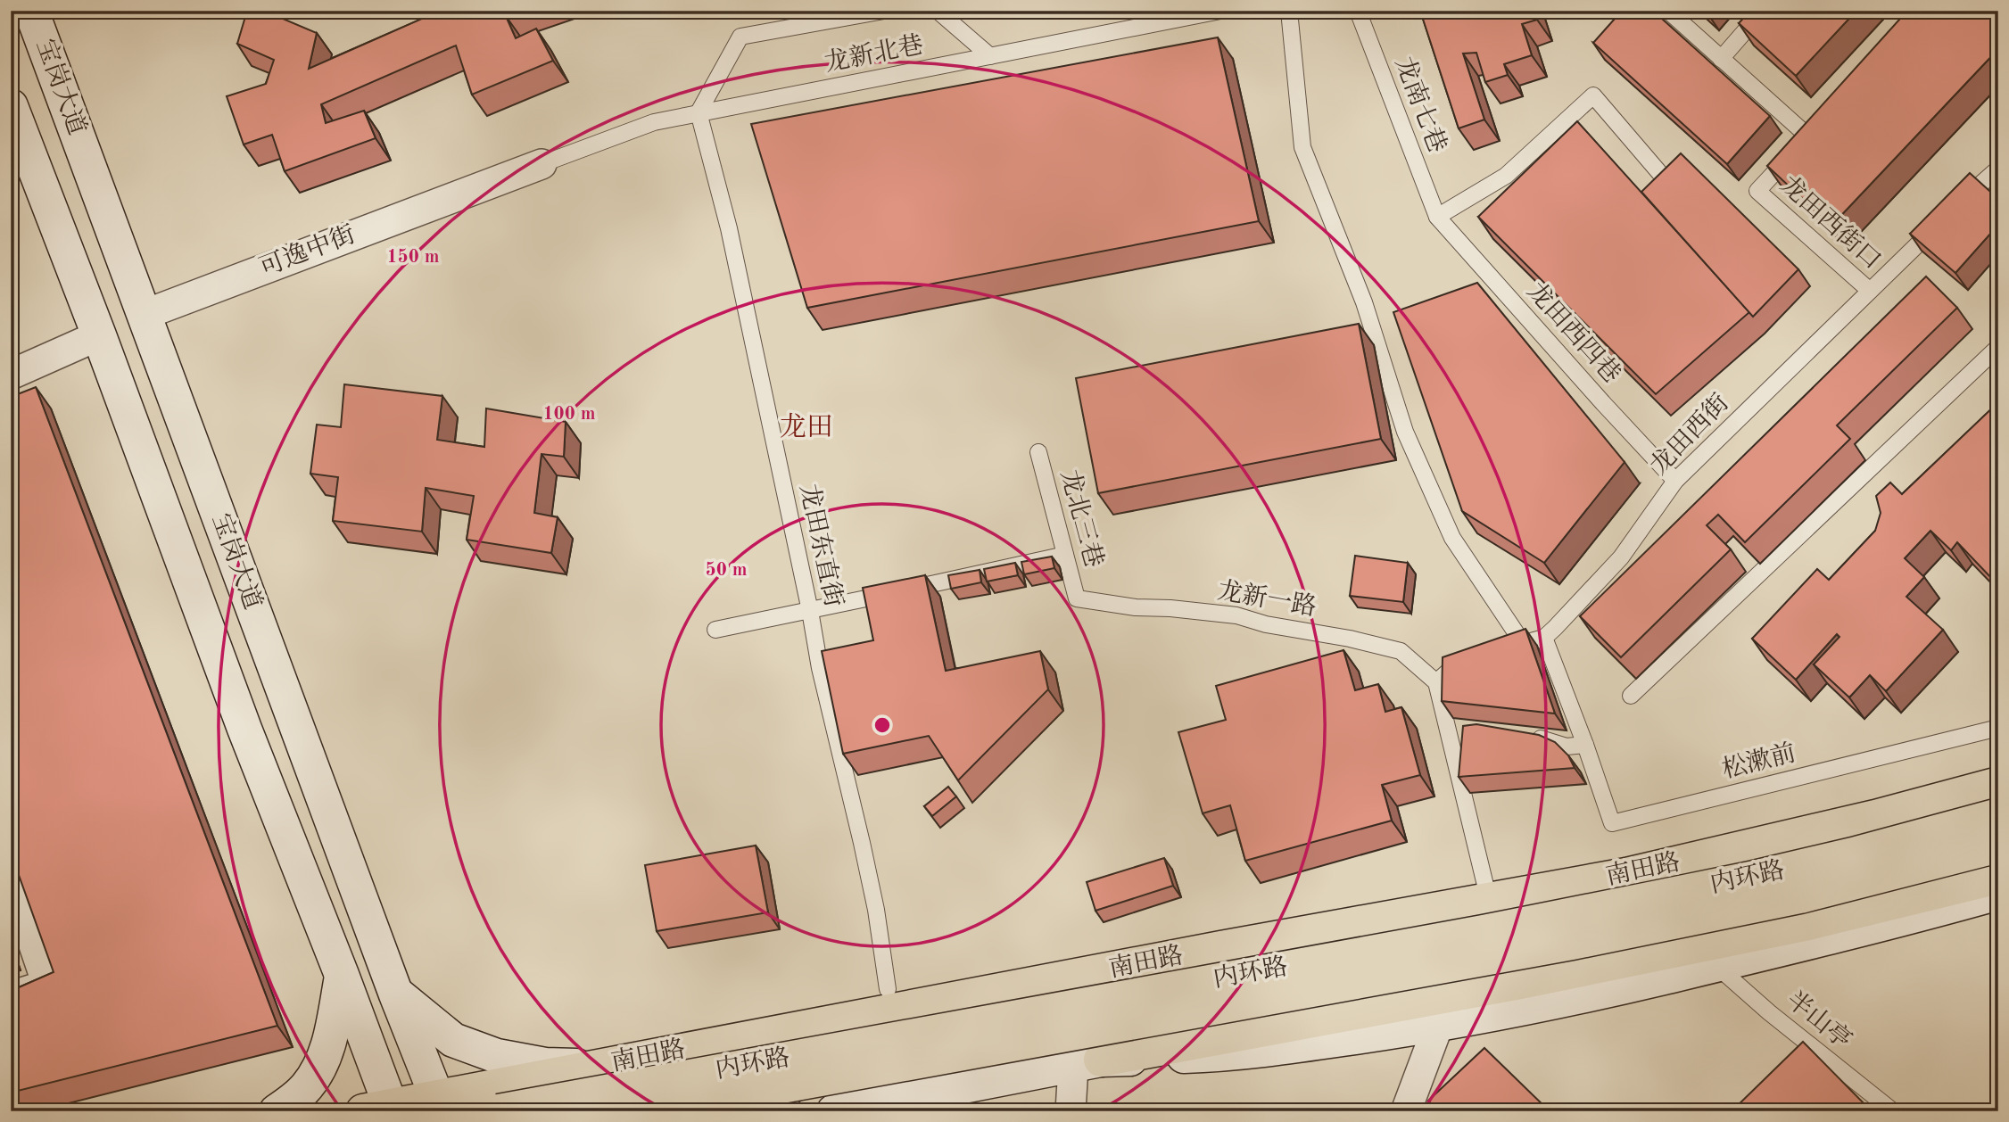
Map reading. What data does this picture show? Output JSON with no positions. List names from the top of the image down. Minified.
{"streets":{"main road":["宝岗大道","南田路","内环路"],"street":["可逸中街"],"lane":["龙新北巷","龙南七巷","龙田西街口","龙田西四巷","龙田西街","龙北三巷","龙田东直街","龙新一路","松漱前","半山亭"]},"crossings":[["龙新北巷","可逸中街"],["龙新北巷","龙田东直街"],["宝岗大道","可逸中街"],["宝岗大道","南田路"],["龙南七巷","龙田西四巷"],["龙田西街口","龙田西街"],["龙田西四巷","龙田西街"],["龙田西街","松漱前"],["龙北三巷","龙新一路"]],"districts":["龙田"],"rings":["150 m","100 m","50 m"]}
